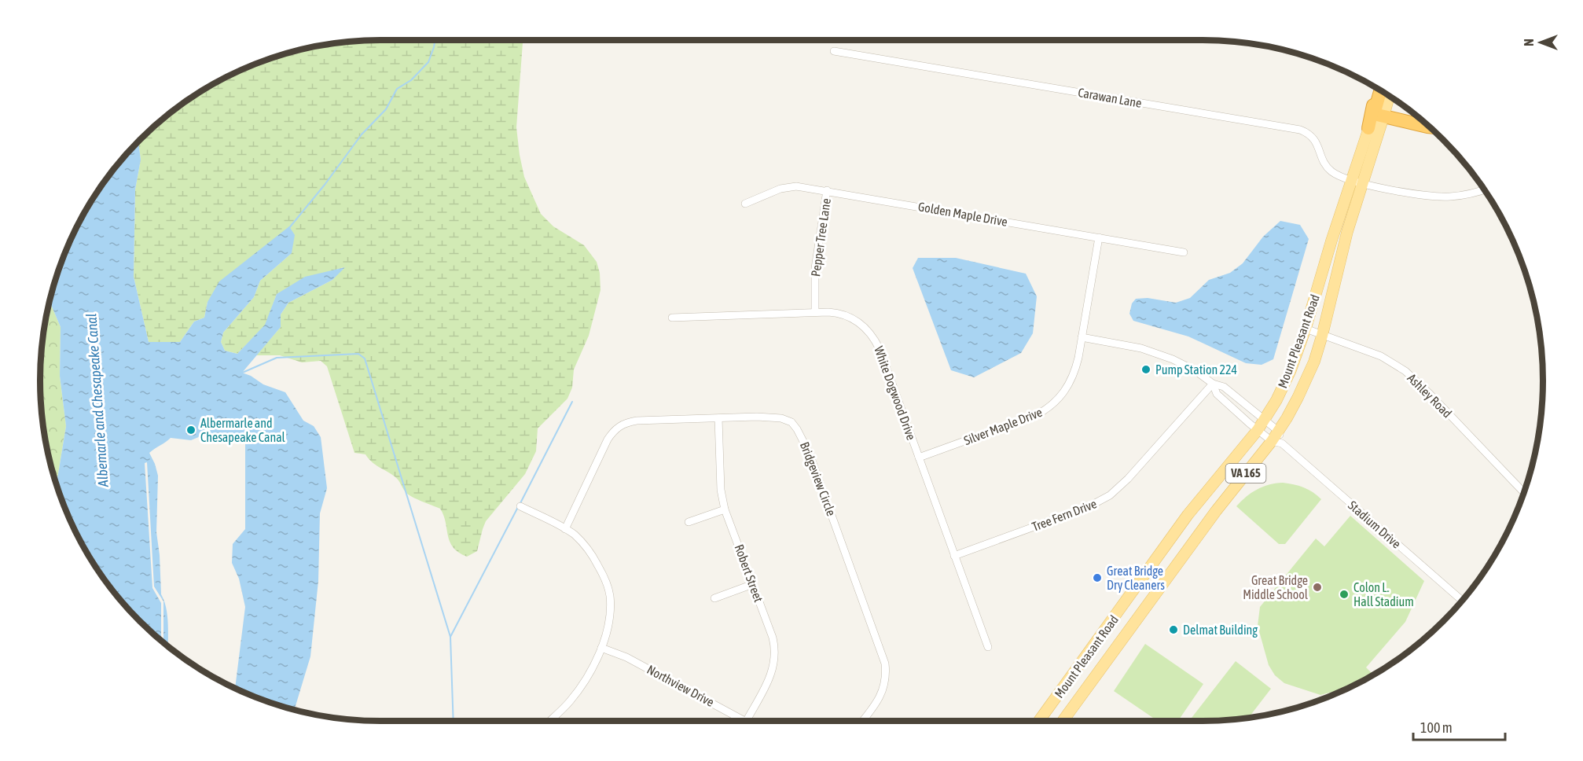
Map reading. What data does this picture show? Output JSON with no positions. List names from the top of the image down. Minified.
{"streets":{"highway":["Mount Pleasant Road","VA 165"],"street":["Carawan Lane","Golden Maple Drive","Pepper Tree Lane","White Dogwood Drive","Ashley Road","Silver Maple Drive","Bridgeview Circle","Tree Fern Drive","Stadium Drive","Robert Street","Northview Drive"]},"crossings":[["Carawan Lane","Mount Pleasant Road"],["Golden Maple Drive","Pepper Tree Lane"],["Golden Maple Drive","Silver Maple Drive"],["Pepper Tree Lane","White Dogwood Drive"],["Mount Pleasant Road","Ashley Road"],["Mount Pleasant Road","Stadium Drive"],["White Dogwood Drive","Silver Maple Drive"],["White Dogwood Drive","Tree Fern Drive"],["Silver Maple Drive","Stadium Drive"],["Bridgeview Circle","Robert Street"],["Tree Fern Drive","Stadium Drive"]],"water":["Albemarle and Chesapeake Canal"],"places":["Pump Station 224","Albermarle and Chesapeake Canal","Great Bridge Dry Cleaners","Great Bridge Middle School","Colon L. Hall Stadium","Delmat Building"],"scale_bar":"100 m","north":"left"}
